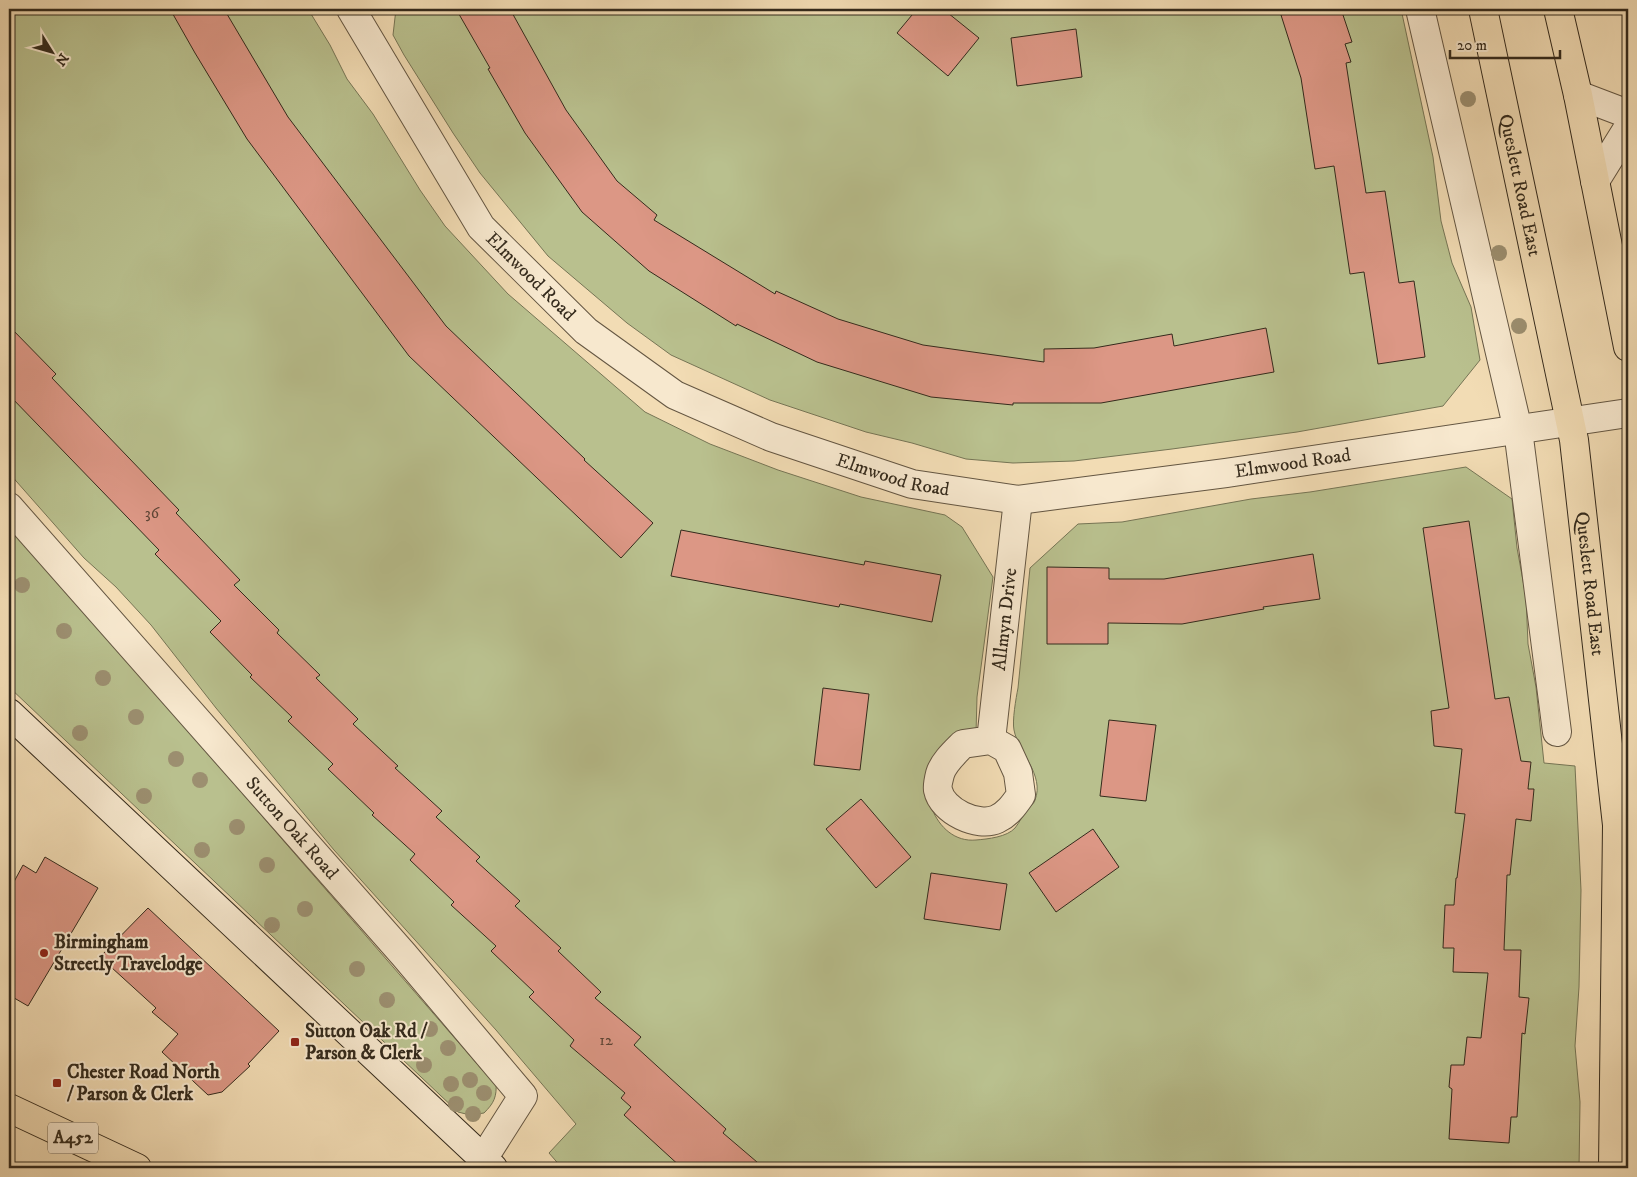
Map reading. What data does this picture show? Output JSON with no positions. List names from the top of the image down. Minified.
{"streets":{"highway":["Queslett Road East","A452"],"street":["Elmwood Road","Allmyn Drive","Sutton Oak Road"]},"crossings":[["Queslett Road East","Elmwood Road"],["Elmwood Road","Allmyn Drive"]],"places":{"other":["Birmingham Streetly Travelodge"],"transit":["Sutton Oak Rd / Parson & Clerk","Chester Road North / Parson & Clerk"]},"house_numbers":["36","12"],"scale_bar":"20 m","north":"bottom right"}
